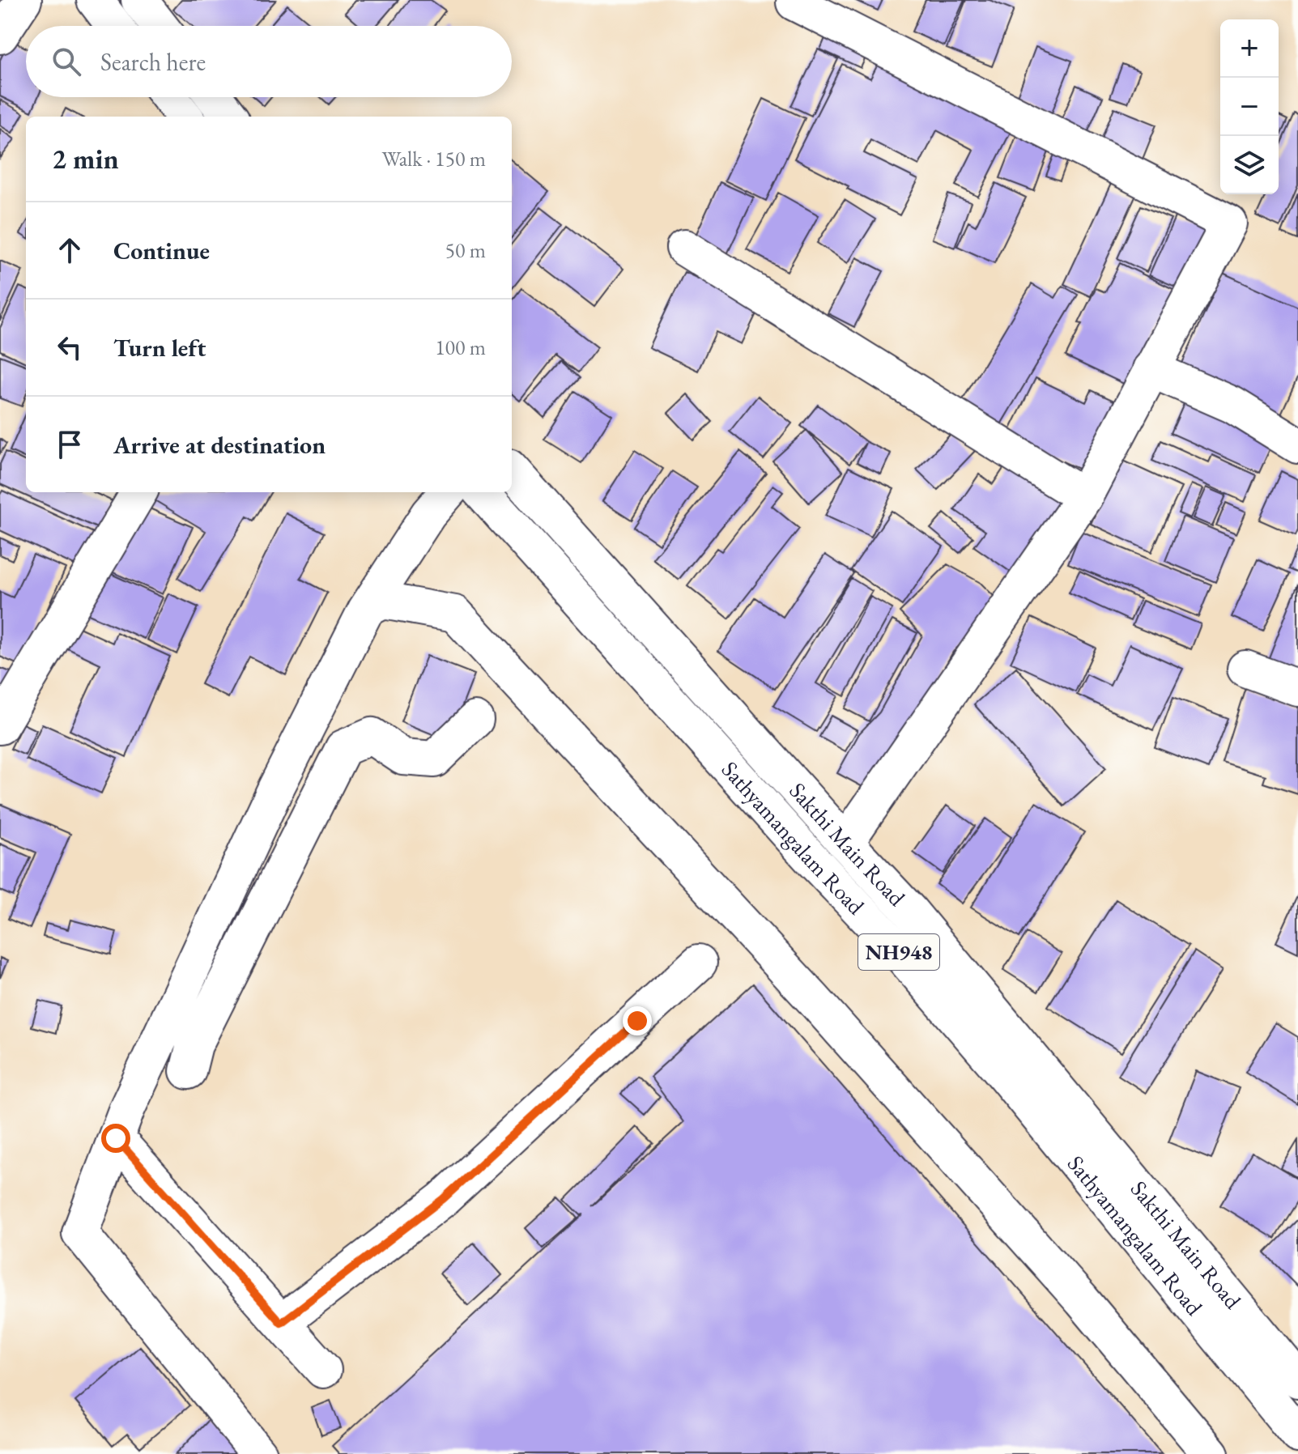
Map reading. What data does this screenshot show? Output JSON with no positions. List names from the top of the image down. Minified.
{"streets":{"main road":["Sathyamangalam Road","Sakthi Main Road","NH948"]},"page":{"map_buttons":["+","−"],"search":"Search here","heading":["2 min","Walk · 150 m"],"list":[["Continue","50 m"],["Turn left","100 m"],"Arrive at destination"]}}
